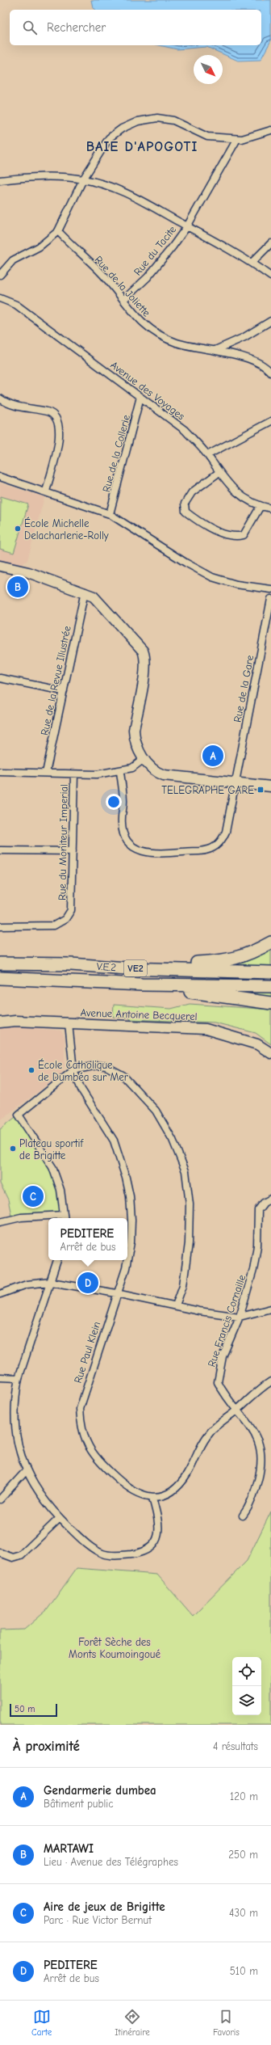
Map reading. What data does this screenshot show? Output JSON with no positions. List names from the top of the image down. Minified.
{"streets":{"highway":["V.E.2","VE2"],"street":["Rue du Tacite","Rue de la Joliette","Avenue des Voyages","Rue de la Collerie","Rue de la Revue Illustrée","Rue de la Gare","Rue du Moniteur Imperial","Avenue Antoine Becquerel","Rue Francis Cornaille","Rue Paul Klein"]},"crossings":[["Rue du Tacite","Rue de la Joliette"],["Avenue des Voyages","Rue de la Collerie"],["Avenue Antoine Becquerel","Rue Paul Klein"]],"districts":["BAIE D'APOGOTI"],"parks":["Forêt Sèche des Monts Koumoingoué"],"places":{"other":["École Michelle Delacharlerie-Rolly","École Catholique de Dumbéa sur Mer","Plateau sportif de Brigitte"],"transit":["TELEGRAPHE GARE"]},"scale_bar":"50 m","north":"bottom right","page":{"search":"Rechercher","pins":["B","A","C","D"],"popup":["PEDITERE","Arrêt de bus"],"scale":"50 m","heading":["À proximité","4 résultats"],"list":[{"mark":"A","name":"Gendarmerie dumbea","note":"Bâtiment public","value":"120 m"},{"mark":"B","name":"MARTAWI","note":"Lieu · Avenue des Télégraphes","value":"250 m"},{"mark":"C","name":"Aire de jeux de Brigitte","note":"Parc · Rue Victor Bernut","value":"430 m"},{"mark":"D","name":"PEDITERE","note":"Arrêt de bus","value":"510 m"}],"nav":["Carte","Itinéraire","Favoris"]}}
